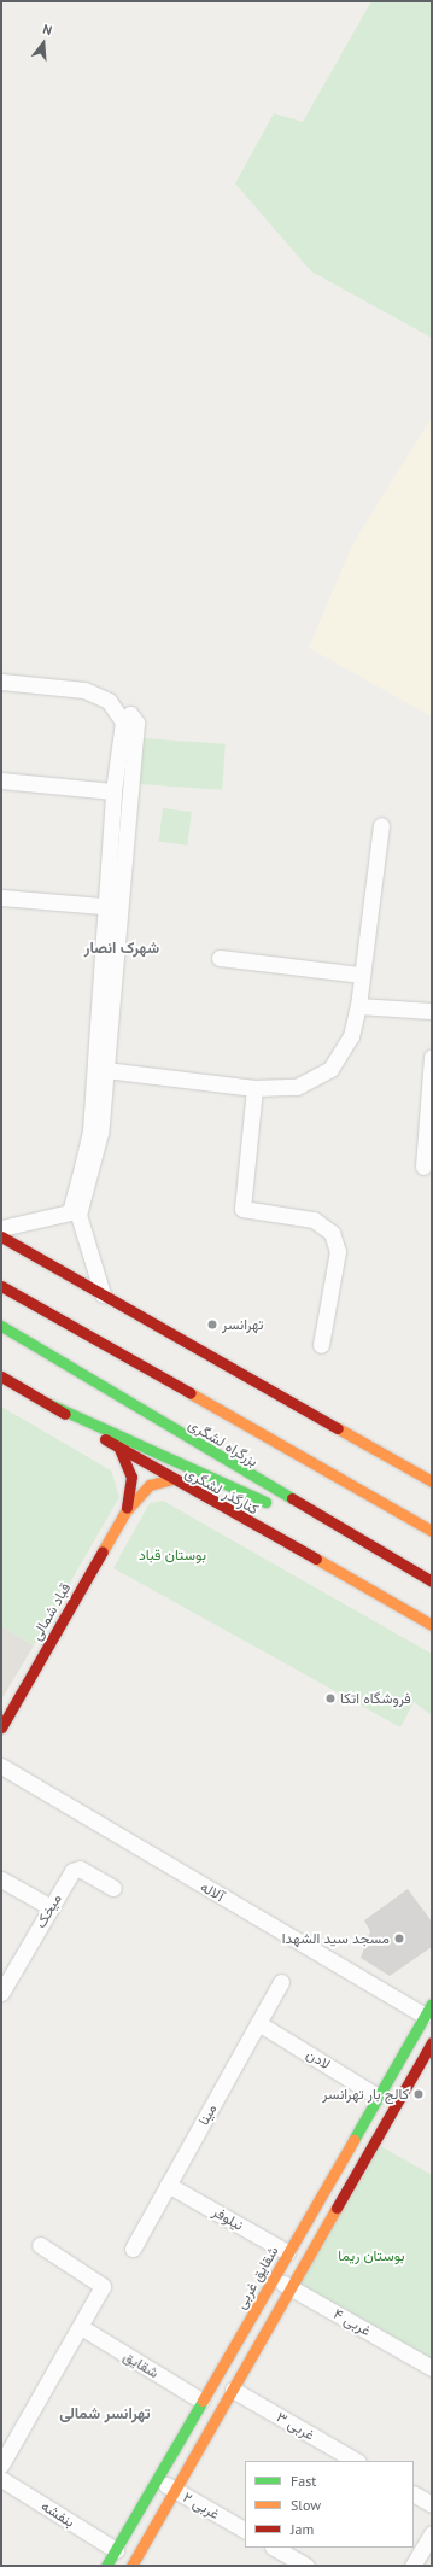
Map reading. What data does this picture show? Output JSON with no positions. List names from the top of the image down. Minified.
{"streets":{"main road":["بزرگراه لشگری","کنارگذر لشگری","قباد شمالی","شقایق غربی"],"street":["آلاله","میخک","لادن","مینا","نیلوفر","۴ غربی","شقایق","۳ غربی","۲ غربی","بنفشه"]},"crossings":[["آلاله","شقایق غربی"],["لادن","مینا"],["لادن","شقایق غربی"],["مینا","نیلوفر"],["نیلوفر","شقایق غربی"],["شقایق غربی","۴ غربی"],["شقایق غربی","شقایق"],["شقایق غربی","۲ غربی"],["شقایق غربی","بنفشه"]],"districts":["شهرک انصار","تهرانسر شمالی"],"parks":["بوستان قباد","بوستان ریما"],"places":["تهرانسر","فروشگاه اتکا","مسجد سید الشهدا","کالج بار تهرانسر"],"legend":["Fast","Slow","Jam"],"north":"top"}
